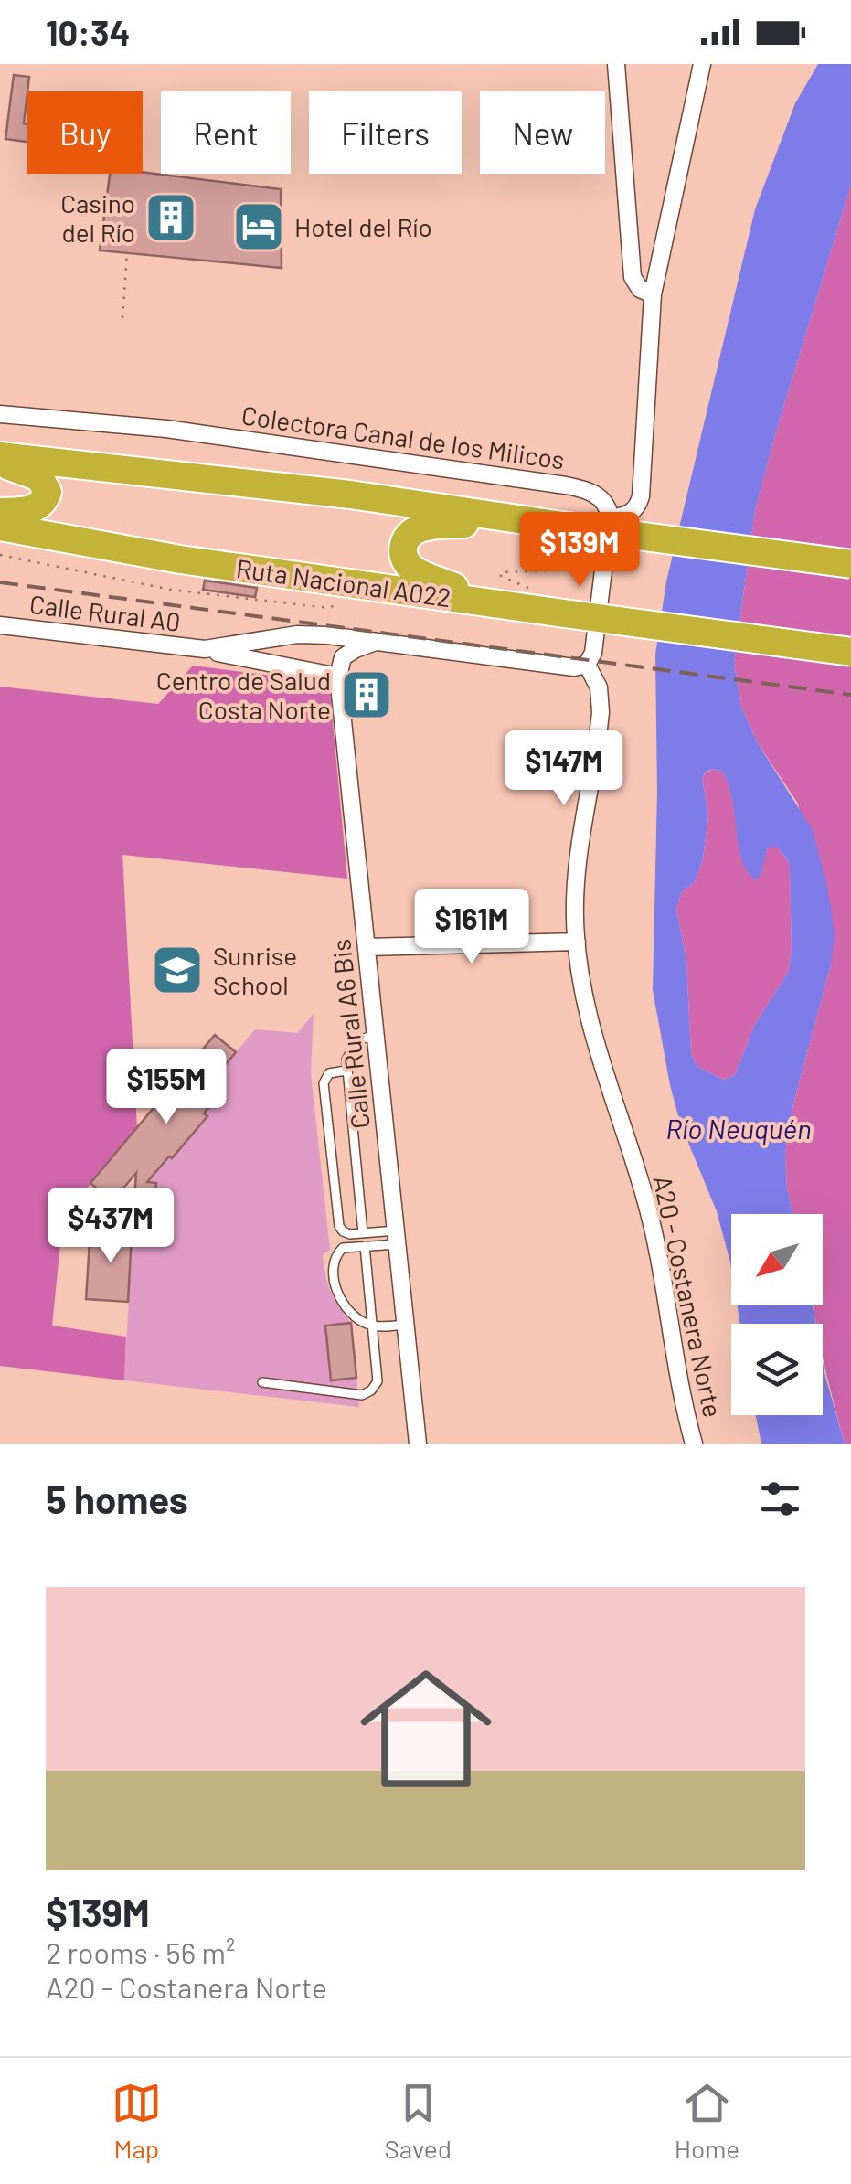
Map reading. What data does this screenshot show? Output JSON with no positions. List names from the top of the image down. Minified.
{"streets":{"highway":["Ruta Nacional A022"],"street":["Colectora Canal de los Milicos","Calle Rural A0","Calle Rural A6 Bis","A20 - Costanera Norte"]},"crossings":[["Calle Rural A0","Calle Rural A6 Bis"],["Calle Rural A0","A20 - Costanera Norte"]],"water":["Río Neuquén"],"places":{"building":["Casino del Río","Centro de Salud Costa Norte"],"hotel":["Hotel del Río"],"school or university":["Sunrise School"]},"north":"bottom left","page":{"status":"10:34","chip":["Buy","Rent","Filters","New"],"price":["$139M","$147M","$161M","$155M","$437M"],"heading":"5 homes","list":[{"name":"$139M","note":"2 rooms · 56 m² · A20 - Costanera Norte"}],"tabs":["Map","Saved","Home"]}}
